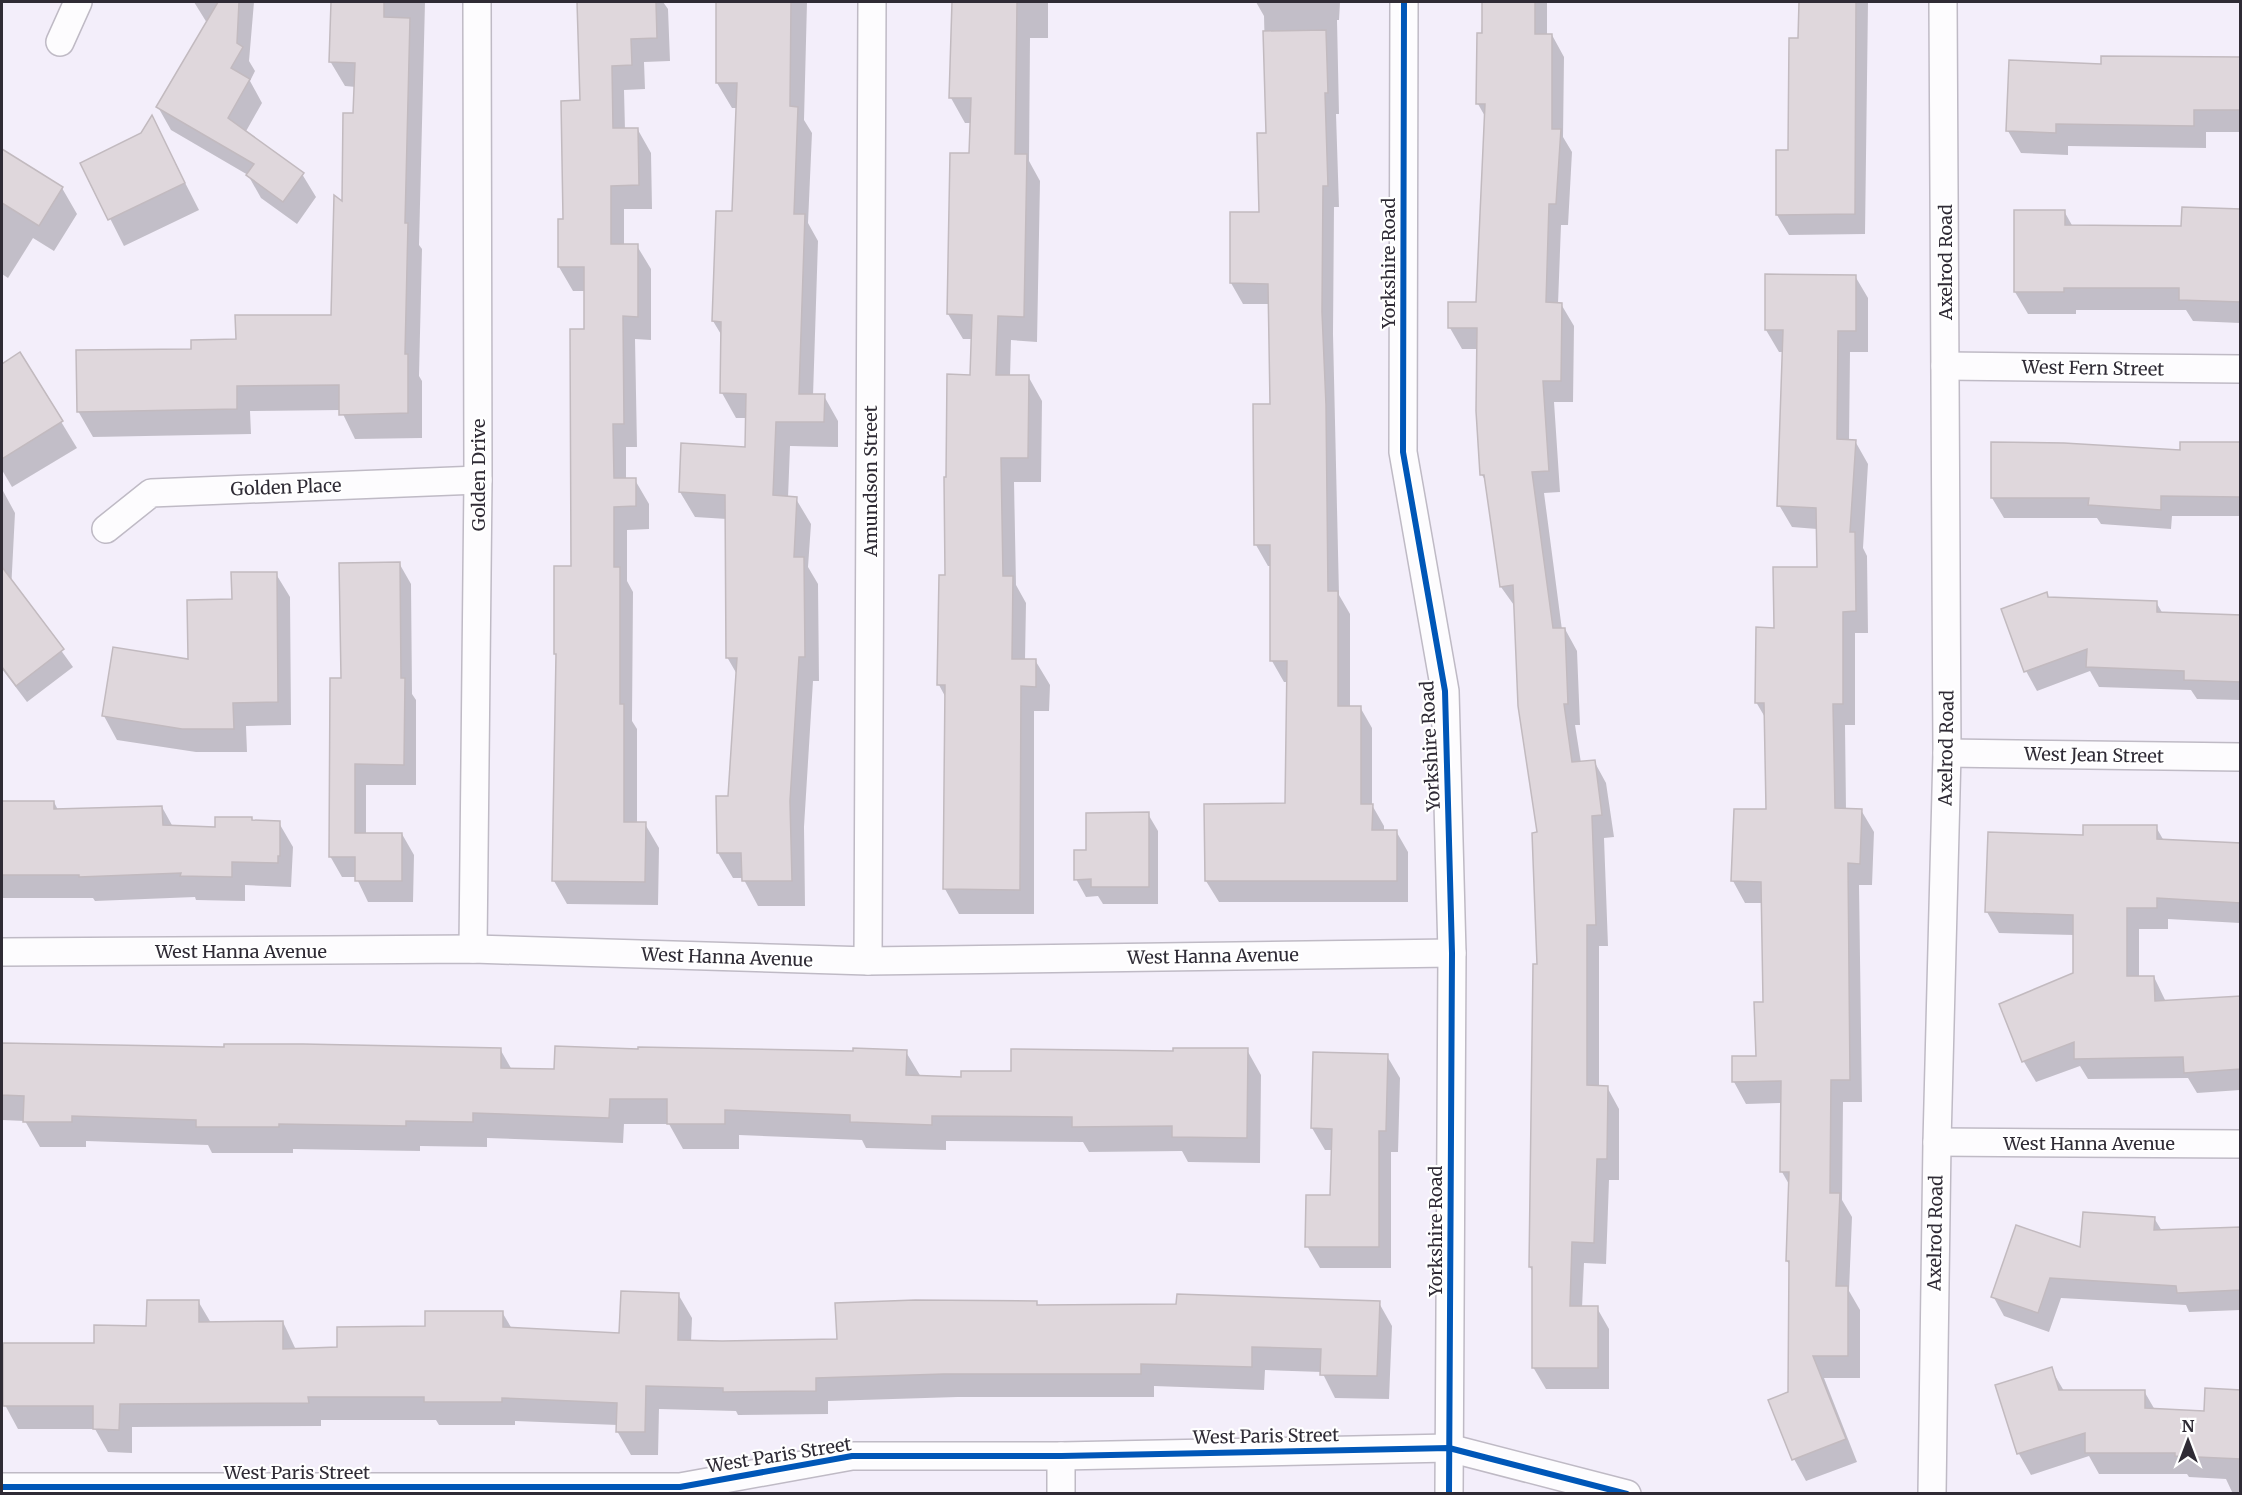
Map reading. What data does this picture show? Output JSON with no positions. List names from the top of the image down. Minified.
{"streets":{"street":["Axelrod Road","Yorkshire Road","West Fern Street","Golden Drive","Amundson Street","Golden Place","West Jean Street","West Hanna Avenue","West Paris Street"]},"crossings":[["Axelrod Road","West Fern Street"],["Axelrod Road","West Jean Street"],["Axelrod Road","West Hanna Avenue"],["Yorkshire Road","West Hanna Avenue"],["Yorkshire Road","West Paris Street"],["Golden Drive","Golden Place"],["Golden Drive","West Hanna Avenue"],["Amundson Street","West Hanna Avenue"]],"north":"top"}
